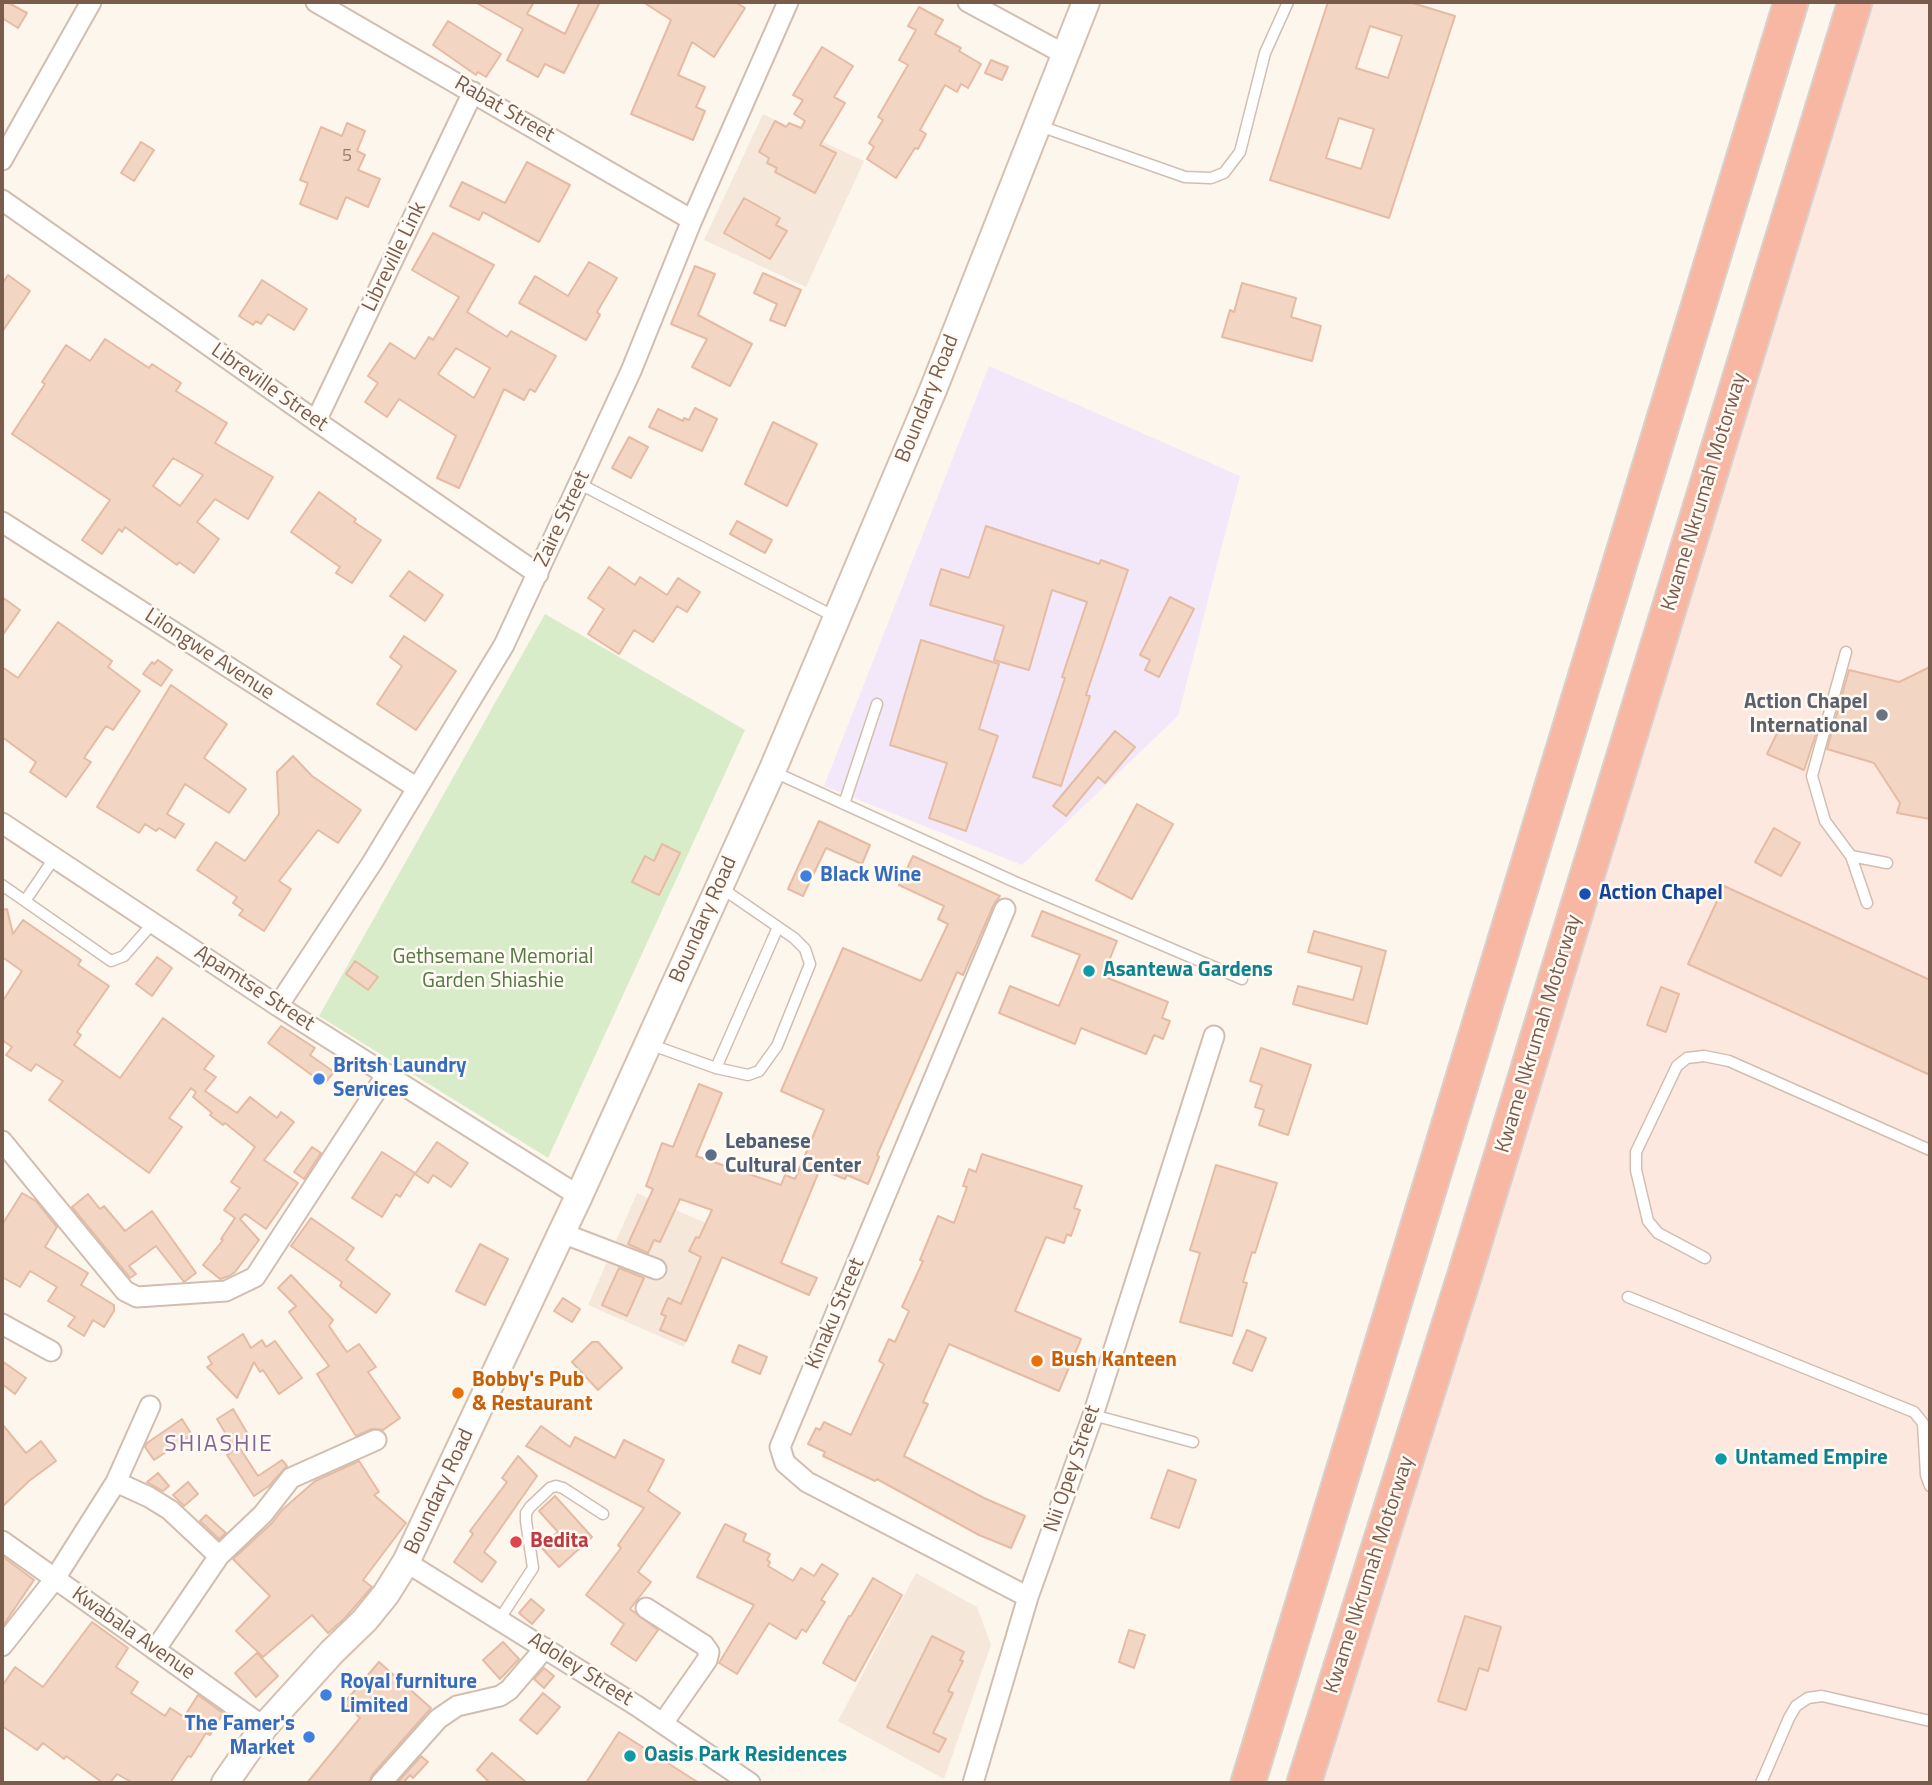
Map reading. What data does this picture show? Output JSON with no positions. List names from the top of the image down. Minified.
{"streets":{"highway":["Kwame Nkrumah Motorway"],"main road":["Boundary Road"],"street":["Rabat Street","Libreville Link","Libreville Street","Zaire Street","Lilongwe Avenue","Apamtse Street","Kinaku Street","Nii Opey Street","Kwabala Avenue","Adoley Street"]},"crossings":[["Rabat Street","Libreville Link"],["Rabat Street","Zaire Street"],["Libreville Link","Libreville Street"],["Libreville Street","Zaire Street"],["Boundary Road","Apamtse Street"],["Boundary Road","Kwabala Avenue"],["Boundary Road","Adoley Street"],["Zaire Street","Lilongwe Avenue"],["Zaire Street","Apamtse Street"],["Kinaku Street","Nii Opey Street"]],"districts":["SHIASHIE"],"parks":["Gethsemane Memorial Garden Shiashie"],"places":["Action Chapel International","Black Wine","Action Chapel","Asantewa Gardens","Britsh Laundry Services","Lebanese Cultural Center","Bush Kanteen","Bobby's Pub & Restaurant","Untamed Empire","Bedita","Royal furniture Limited","The Famer's Market","Oasis Park Residences"],"house_numbers":["5"]}
